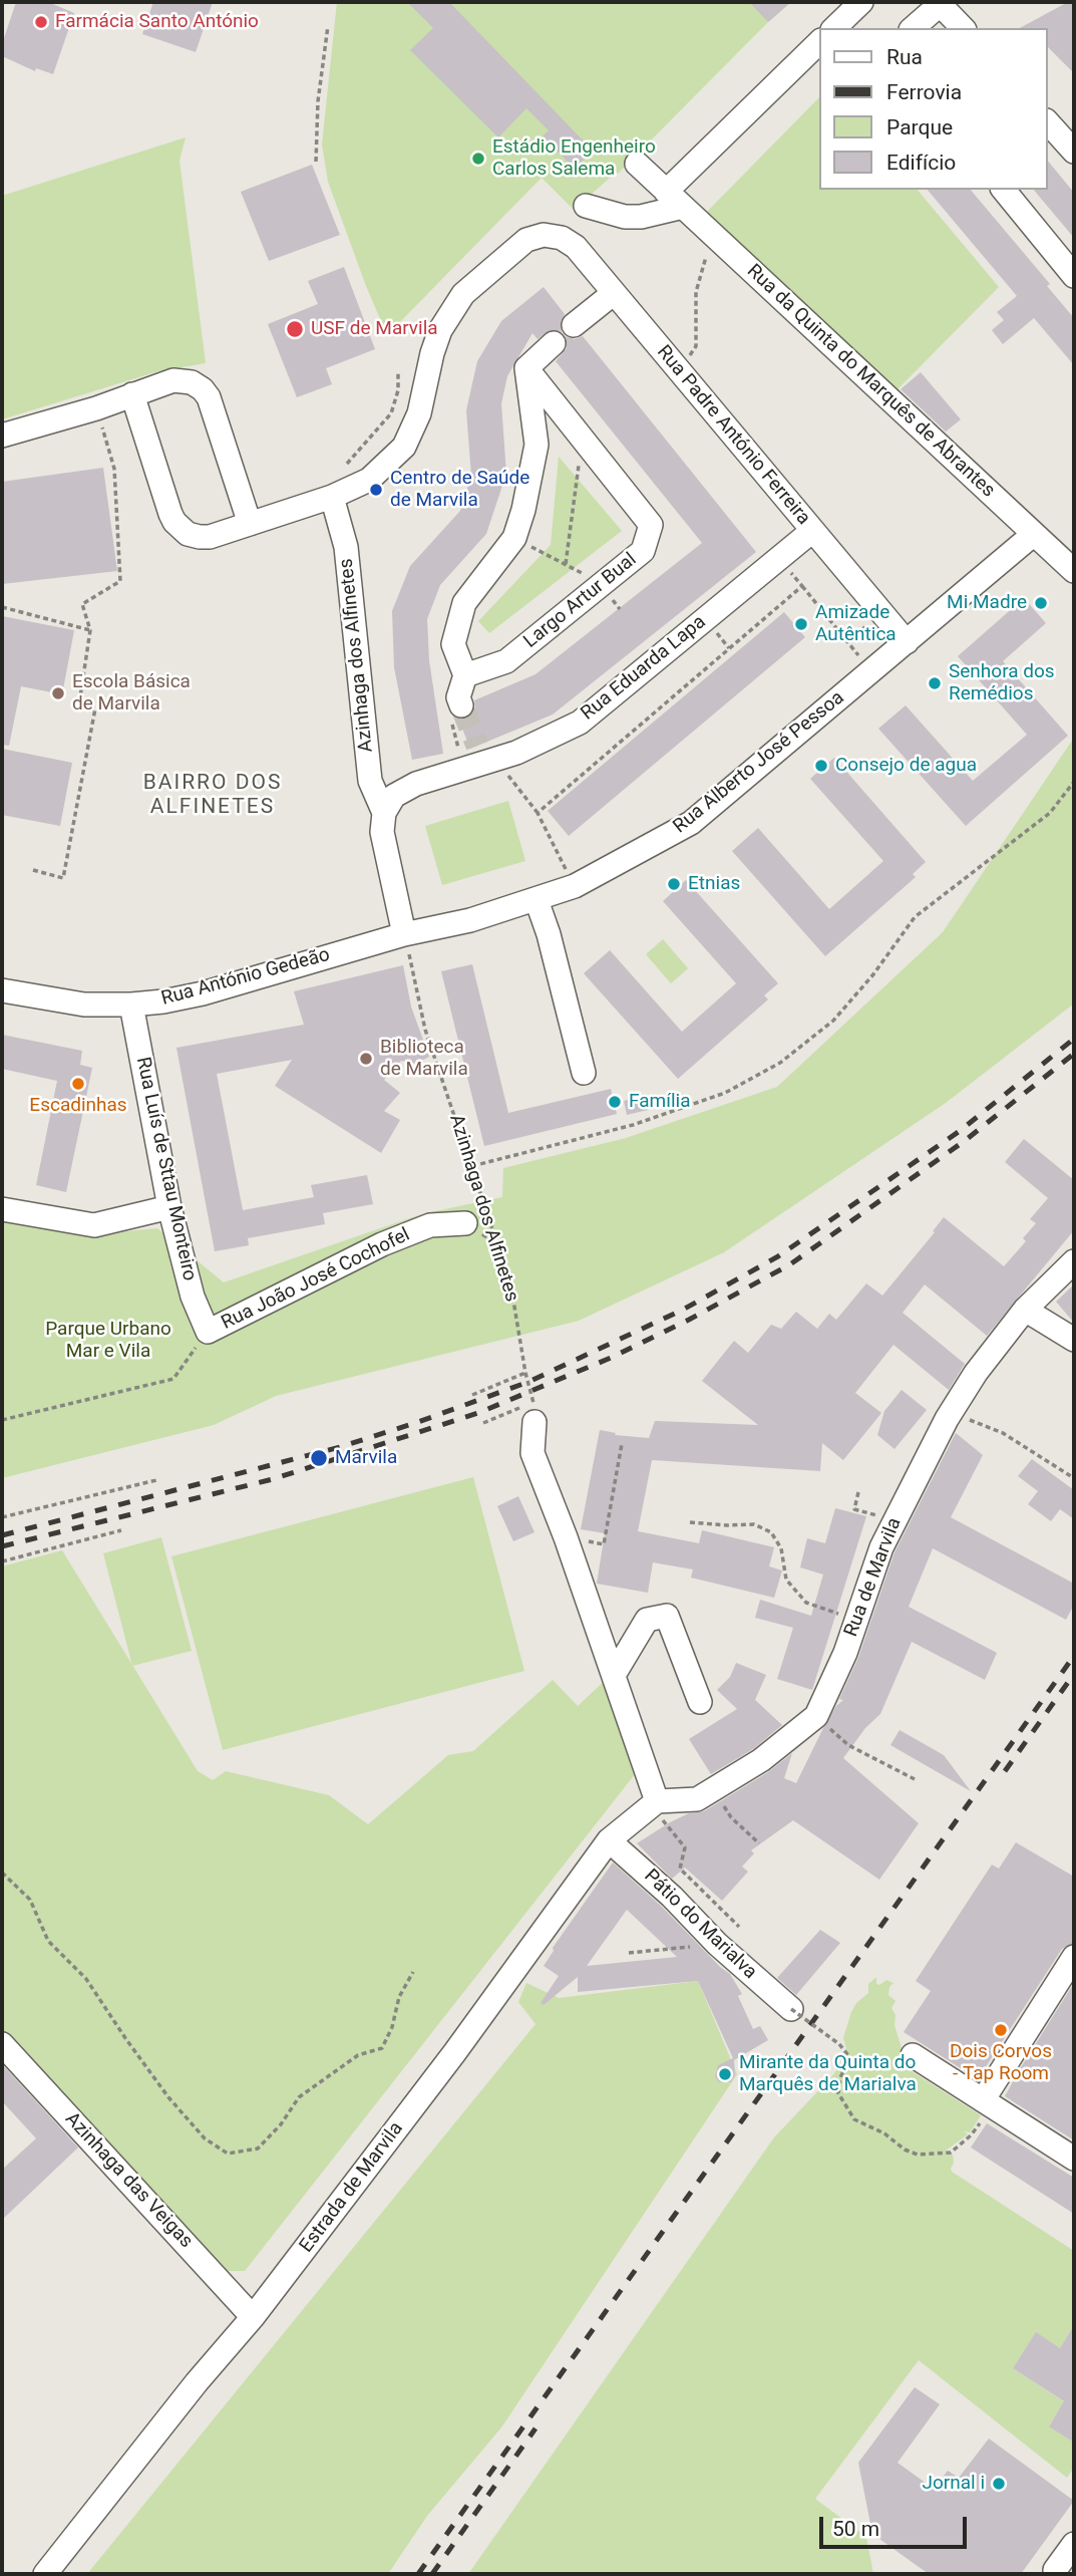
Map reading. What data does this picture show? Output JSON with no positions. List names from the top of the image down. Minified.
{"streets":{"street":["Rua da Quinta do Marquês de Abrantes","Rua Padre António Ferreira","Largo Artur Bual","Azinhaga dos Alfinetes","Rua Eduarda Lapa","Rua Alberto José Pessoa","Rua António Gedeão","Rua Luís de Sttau Monteiro","Rua João José Cochofel","Rua de Marvila","Pátio do Marialva","Azinhaga das Veigas","Estrada de Marvila"]},"crossings":[["Rua da Quinta do Marquês de Abrantes","Rua Alberto José Pessoa"],["Rua Padre António Ferreira","Azinhaga dos Alfinetes"],["Rua Padre António Ferreira","Rua Eduarda Lapa"],["Rua Padre António Ferreira","Rua Alberto José Pessoa"],["Azinhaga dos Alfinetes","Rua Eduarda Lapa"],["Azinhaga dos Alfinetes","Rua Alberto José Pessoa"],["Azinhaga dos Alfinetes","Rua António Gedeão"],["Rua Alberto José Pessoa","Rua António Gedeão"],["Rua António Gedeão","Rua Luís de Sttau Monteiro"],["Rua Luís de Sttau Monteiro","Rua João José Cochofel"],["Rua de Marvila","Pátio do Marialva"],["Rua de Marvila","Estrada de Marvila"],["Pátio do Marialva","Estrada de Marvila"],["Azinhaga das Veigas","Estrada de Marvila"]],"districts":["BAIRRO DOS ALFINETES"],"parks":["Parque Urbano Mar e Vila"],"places":["Farmácia Santo António","Estádio Engenheiro Carlos Salema","USF de Marvila","Centro de Saúde de Marvila","Mi Madre","Amizade Autêntica","Senhora dos Remédios","Escola Básica de Marvila","Consejo de agua","Etnias","Biblioteca de Marvila","Escadinhas","Família","Marvila","Dois Corvos - Tap Room","Mirante da Quinta do Marquês de Marialva","Jornal i"],"legend":["Rua","Ferrovia","Parque","Edifício"],"scale_bar":"50 m"}
